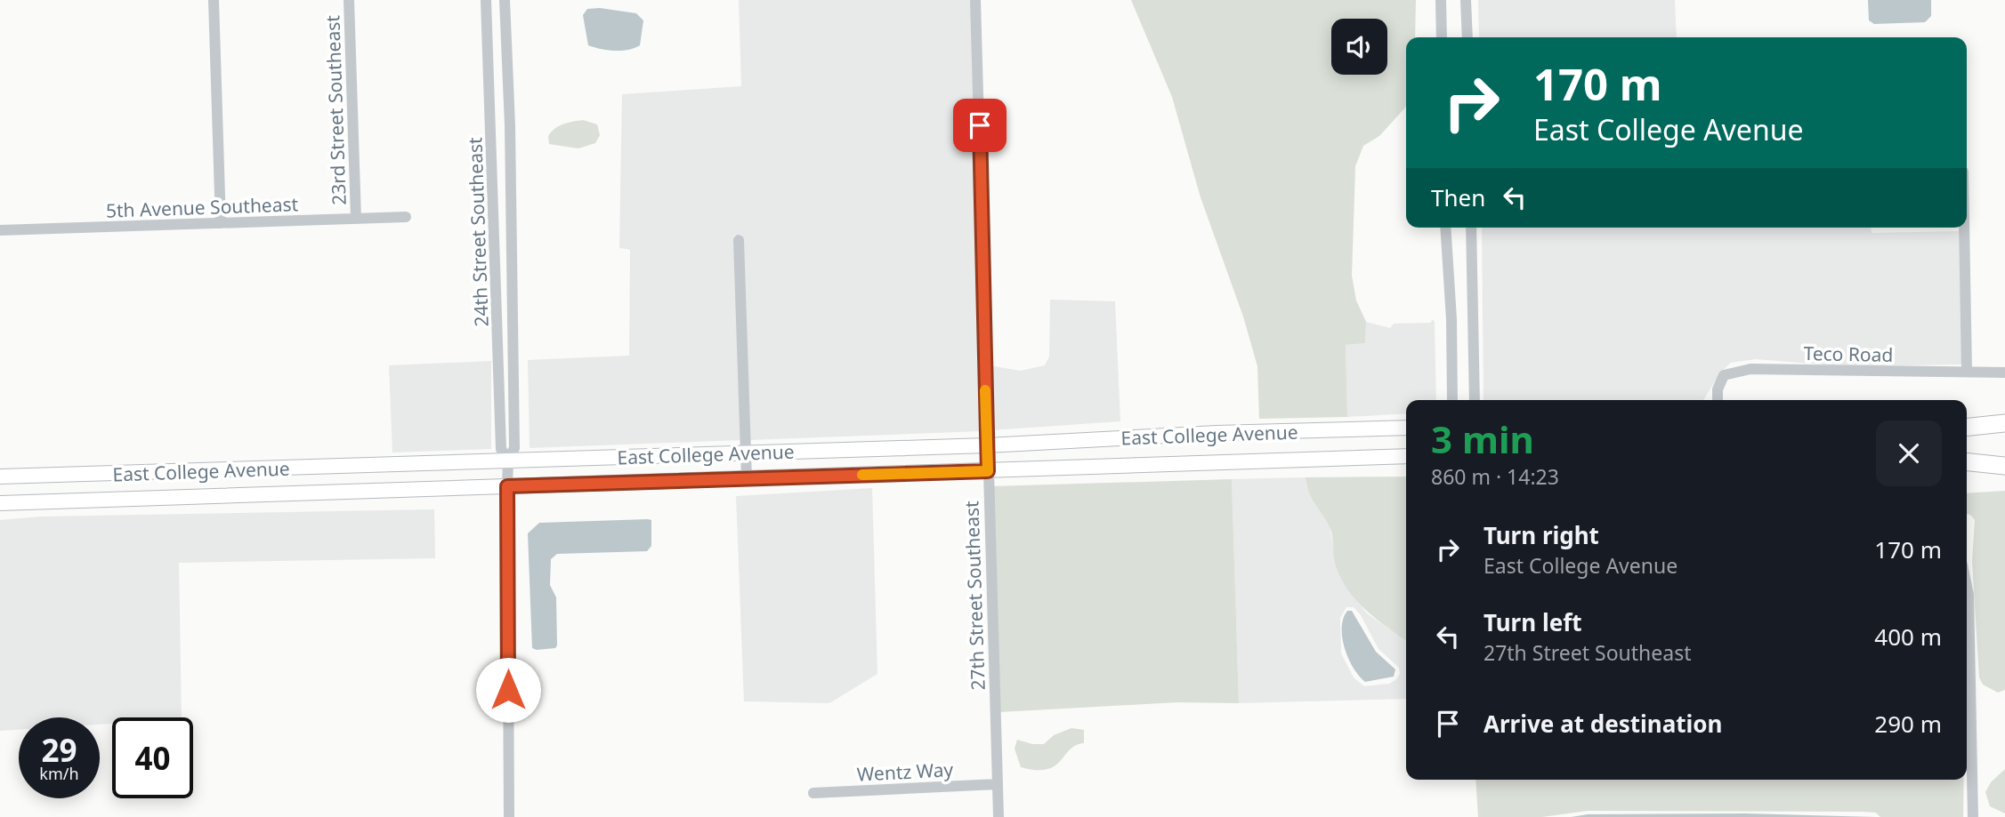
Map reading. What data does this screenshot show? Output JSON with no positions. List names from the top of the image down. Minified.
{"streets":{"main road":["East College Avenue"],"street":["23rd Street Southeast","5th Avenue Southeast","24th Street Southeast","Teco Road","27th Street Southeast","Wentz Way"]},"crossings":[["23rd Street Southeast","5th Avenue Southeast"],["24th Street Southeast","East College Avenue"],["East College Avenue","27th Street Southeast"],["27th Street Southeast","Wentz Way"]],"page":{"turn":["170 m","East College Avenue"],"then":"Then","heading":["3 min","860 m · 14:23"],"list":[{"name":"Turn right","note":"East College Avenue","value":"170 m"},{"name":"Turn left","note":"27th Street Southeast","value":"400 m"},{"name":"Arrive at destination","value":"290 m"}],"speed":"29 km/h","limit":"40"}}
